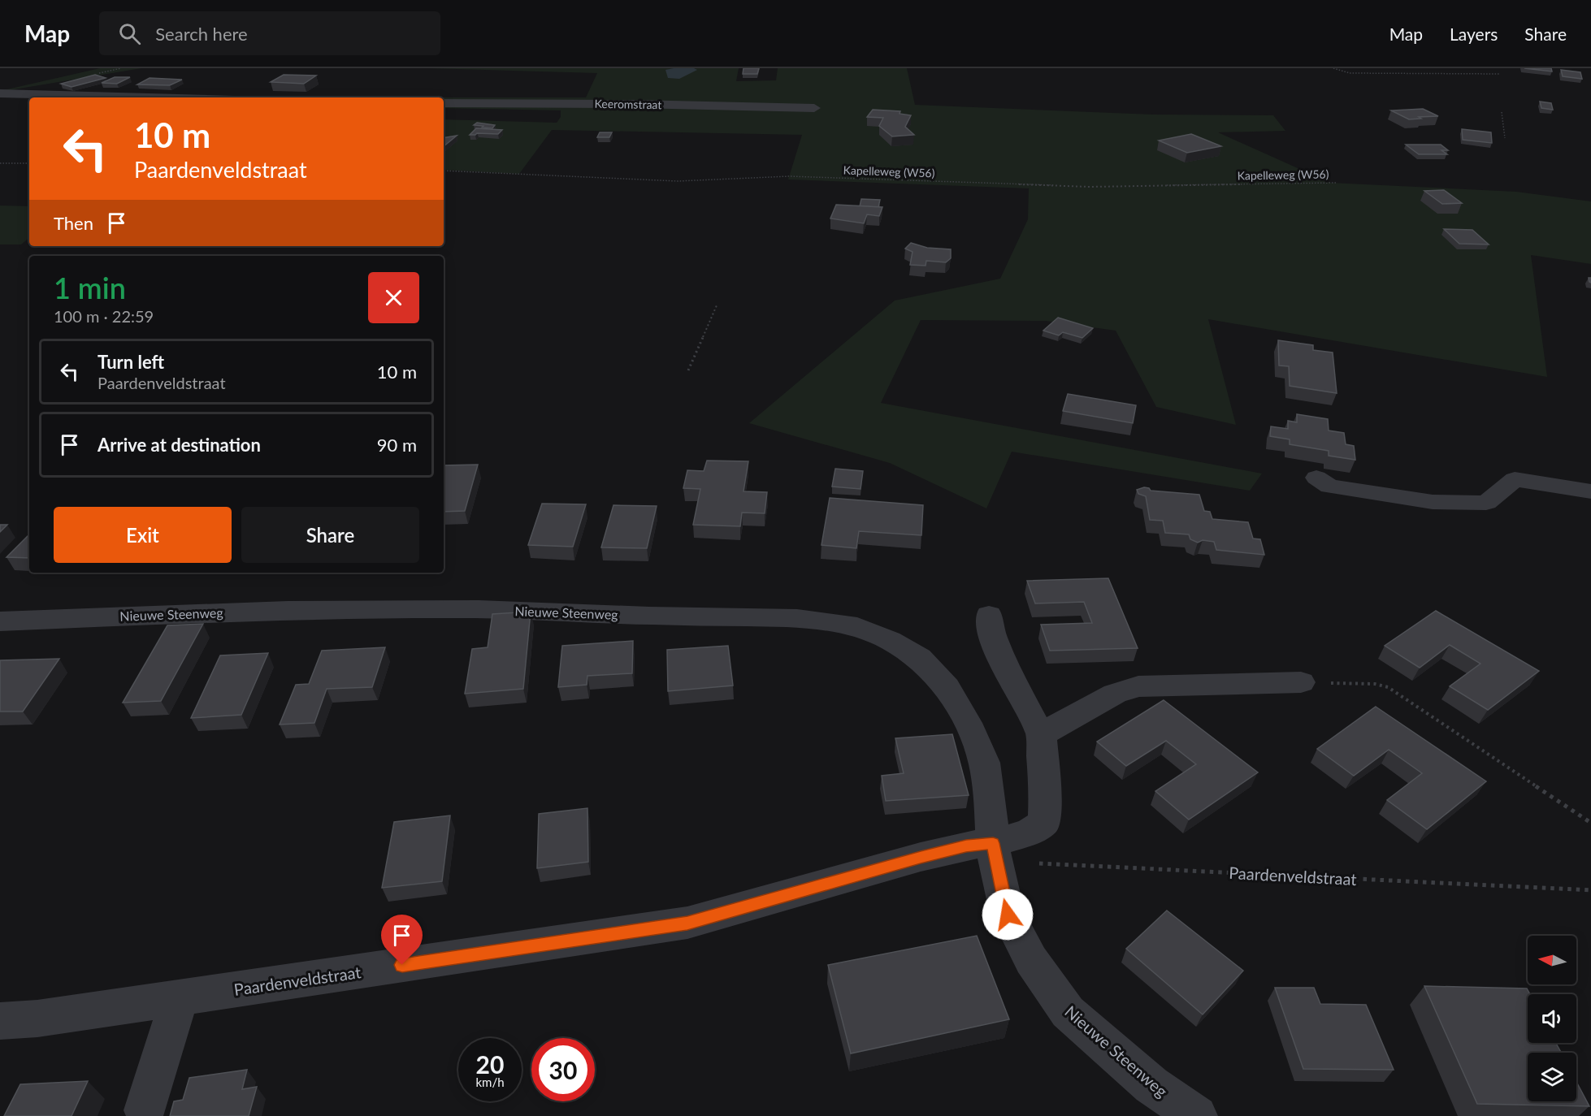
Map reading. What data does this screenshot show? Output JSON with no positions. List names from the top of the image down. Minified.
{"streets":{"street":["Keeromstraat","Nieuwe Steenweg","Paardenveldstraat"],"path":["Kapelleweg (W56)"]},"crossings":[["Nieuwe Steenweg","Paardenveldstraat"]],"north":"left","page":{"header":"Map","search":"Search here","nav":["Map","Layers","Share"],"turn":["10 m","Paardenveldstraat"],"then":"Then","heading":["1 min","100 m · 22:59"],"list":[{"name":"Turn left","note":"Paardenveldstraat","value":"10 m"},{"name":"Arrive at destination","value":"90 m"}],"buttons":["Exit","Share"],"speed":"20 km/h","limit":"30"}}
